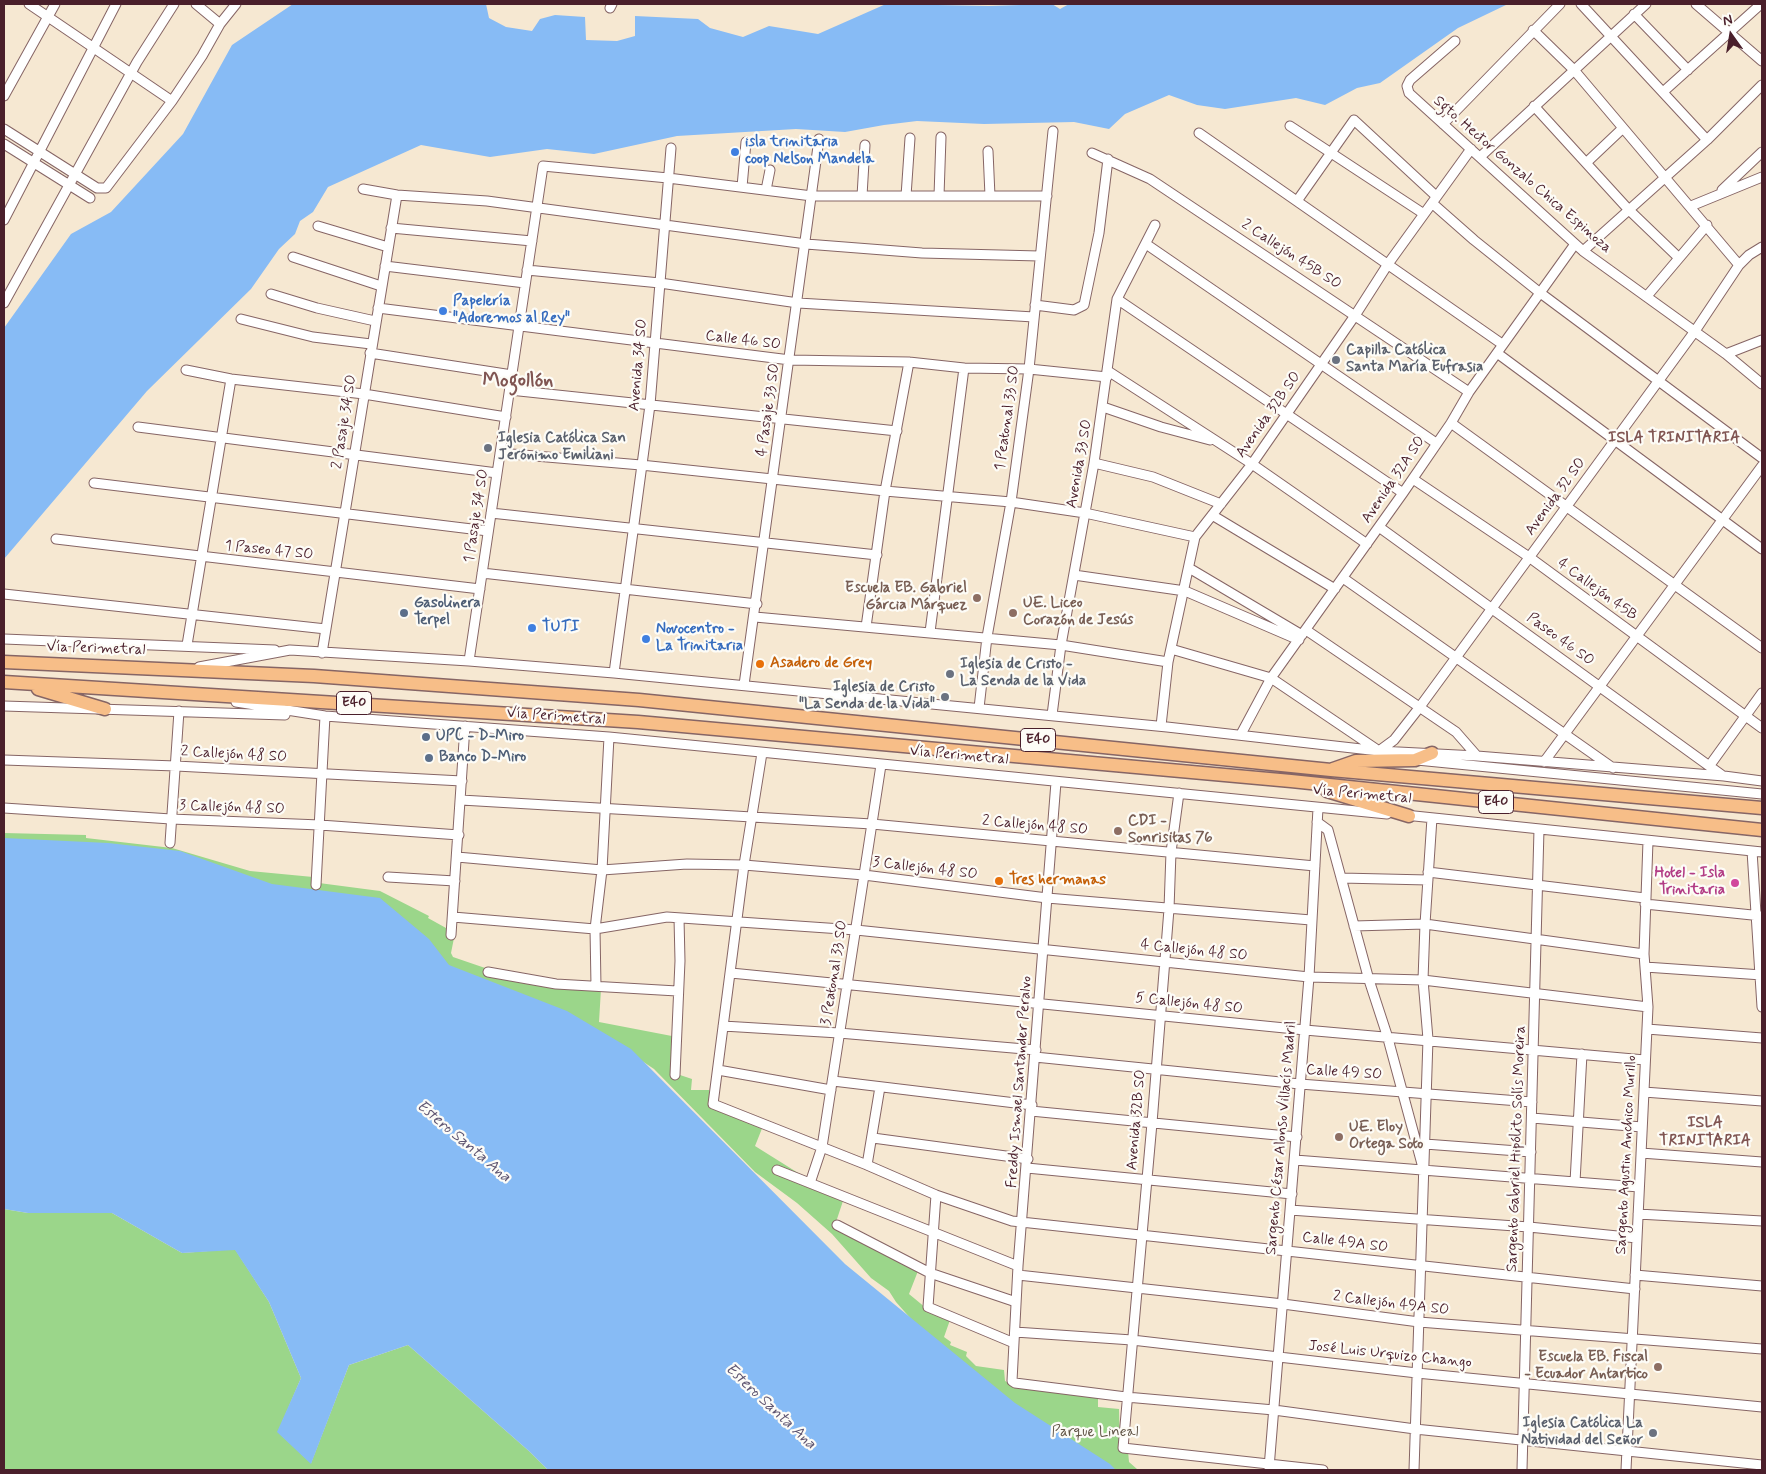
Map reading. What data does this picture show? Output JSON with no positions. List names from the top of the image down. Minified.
{"streets":{"highway":["Vía Perimetral","E40"],"street":["Sgto. Hector Gonzalo Chica Espinoza","2 Callejón 45B SO","Calle 46 SO","Avenida 34 SO","4 Pasaje 33 SO","Avenida 32B SO","1 Peatonal 33 SO","2 Pasaje 34 SO","Avenida 33 SO","Avenida 32A SO","Avenida 32 SO","1 Pasaje 34 SO","1 Paseo 47 SO","4 Callejón 45B","Paseo 46 SO","2 Callejón 48 SO","3 Callejón 48 SO","4 Callejón 48 SO","3 Peatonal 33 SO","5 Callejón 48 SO","Calle 49 SO","Freddy Ismael Santander Peralvo","Sargento César Alonso Villacís Madril","Sargento Gabriel Hipólito Solís Moreira","Sargento Agustin Anchico Murillo","Calle 49A SO","2 Callejón 49A SO","José Luis Urquizo Chango"]},"crossings":[["Sgto. Hector Gonzalo Chica Espinoza","Avenida 32B SO"],["Sgto. Hector Gonzalo Chica Espinoza","Avenida 32A SO"],["Sgto. Hector Gonzalo Chica Espinoza","Avenida 32 SO"],["2 Callejón 45B SO","Avenida 32B SO"],["2 Callejón 45B SO","Avenida 32A SO"],["Calle 46 SO","Avenida 34 SO"],["Calle 46 SO","4 Pasaje 33 SO"],["Calle 46 SO","1 Peatonal 33 SO"],["Calle 46 SO","2 Pasaje 34 SO"],["Calle 46 SO","Avenida 33 SO"],["Calle 46 SO","1 Pasaje 34 SO"],["Avenida 34 SO","1 Pasaje 34 SO"],["Avenida 34 SO","Vía Perimetral"],["4 Pasaje 33 SO","Vía Perimetral"],["Avenida 32B SO","Vía Perimetral"],["Avenida 32B SO","2 Callejón 48 SO"],["Avenida 32B SO","3 Callejón 48 SO"],["Avenida 32B SO","4 Callejón 48 SO"],["Avenida 32B SO","5 Callejón 48 SO"],["Avenida 32B SO","Calle 49 SO"],["Avenida 32B SO","Freddy Ismael Santander Peralvo"],["Avenida 32B SO","Sargento César Alonso Villacís Madril"],["Avenida 32B SO","Calle 49A SO"],["Avenida 32B SO","2 Callejón 49A SO"],["Avenida 32B SO","José Luis Urquizo Chango"],["1 Peatonal 33 SO","Vía Perimetral"],["2 Pasaje 34 SO","1 Paseo 47 SO"],["2 Pasaje 34 SO","Vía Perimetral"],["Avenida 33 SO","Vía Perimetral"],["Avenida 32A SO","4 Callejón 45B"],["Avenida 32A SO","Paseo 46 SO"],["Avenida 32A SO","Vía Perimetral"],["Avenida 32 SO","4 Callejón 45B"],["Avenida 32 SO","Paseo 46 SO"],["Avenida 32 SO","Vía Perimetral"],["1 Pasaje 34 SO","1 Paseo 47 SO"],["1 Pasaje 34 SO","Vía Perimetral"],["Paseo 46 SO","Vía Perimetral"],["Vía Perimetral","3 Peatonal 33 SO"],["Vía Perimetral","Freddy Ismael Santander Peralvo"],["Vía Perimetral","Sargento César Alonso Villacís Madril"],["Vía Perimetral","Sargento Gabriel Hipólito Solís Moreira"],["Vía Perimetral","Sargento Agustin Anchico Murillo"],["2 Callejón 48 SO","3 Peatonal 33 SO"],["2 Callejón 48 SO","Freddy Ismael Santander Peralvo"],["2 Callejón 48 SO","Sargento César Alonso Villacís Madril"],["3 Callejón 48 SO","3 Peatonal 33 SO"],["3 Callejón 48 SO","Freddy Ismael Santander Peralvo"],["3 Callejón 48 SO","Sargento César Alonso Villacís Madril"],["4 Callejón 48 SO","3 Peatonal 33 SO"],["4 Callejón 48 SO","Freddy Ismael Santander Peralvo"],["4 Callejón 48 SO","Sargento César Alonso Villacís Madril"],["4 Callejón 48 SO","Sargento Gabriel Hipólito Solís Moreira"],["4 Callejón 48 SO","Sargento Agustin Anchico Murillo"],["3 Peatonal 33 SO","5 Callejón 48 SO"],["3 Peatonal 33 SO","Calle 49 SO"],["3 Peatonal 33 SO","Calle 49A SO"],["3 Peatonal 33 SO","2 Callejón 49A SO"],["5 Callejón 48 SO","Freddy Ismael Santander Peralvo"],["5 Callejón 48 SO","Sargento César Alonso Villacís Madril"],["5 Callejón 48 SO","Sargento Gabriel Hipólito Solís Moreira"],["5 Callejón 48 SO","Sargento Agustin Anchico Murillo"],["Calle 49 SO","Freddy Ismael Santander Peralvo"],["Calle 49 SO","Sargento César Alonso Villacís Madril"],["Calle 49 SO","Sargento Gabriel Hipólito Solís Moreira"],["Freddy Ismael Santander Peralvo","Calle 49A SO"],["Freddy Ismael Santander Peralvo","2 Callejón 49A SO"],["Freddy Ismael Santander Peralvo","José Luis Urquizo Chango"],["Sargento César Alonso Villacís Madril","Calle 49A SO"],["Sargento César Alonso Villacís Madril","2 Callejón 49A SO"],["Sargento César Alonso Villacís Madril","José Luis Urquizo Chango"],["Sargento Gabriel Hipólito Solís Moreira","Calle 49A SO"],["Sargento Gabriel Hipólito Solís Moreira","2 Callejón 49A SO"],["Sargento Gabriel Hipólito Solís Moreira","José Luis Urquizo Chango"],["Sargento Agustin Anchico Murillo","Calle 49A SO"],["Sargento Agustin Anchico Murillo","2 Callejón 49A SO"],["Sargento Agustin Anchico Murillo","José Luis Urquizo Chango"]],"districts":["Mogollón","ISLA TRINITARIA","ISLA TRINITARIA"],"water":["Estero Santa Ana"],"parks":["Parque Lineal"],"places":["isla trinitaria coop Nelson Mandela","Papelería \"Adoremos al Rey\"","Capilla Católica Santa María Eufrasia","Iglesia Católica San Jerónimo Emiliani","Escuela EB. Gabriel Gárcia Márquez","Gasolinera Terpel","UE. Liceo Corazón de Jesús","TUTI","Novocentro - La Trinitaria","Asadero de Grey","Iglesia de Cristo - La Senda de la Vida","Iglesia de Cristo \"La Senda de la Vida\"","UPC - D-Miro","Banco D-Miro","CDI - Sonrisitas 76","Tres hermanas","Hotel - Isla Trinitaria","UE. Eloy Ortega Soto","Escuela EB. Fiscal - Ecuador Antartico","Iglesia Católica La Natividad del Señor"],"north":"top"}
